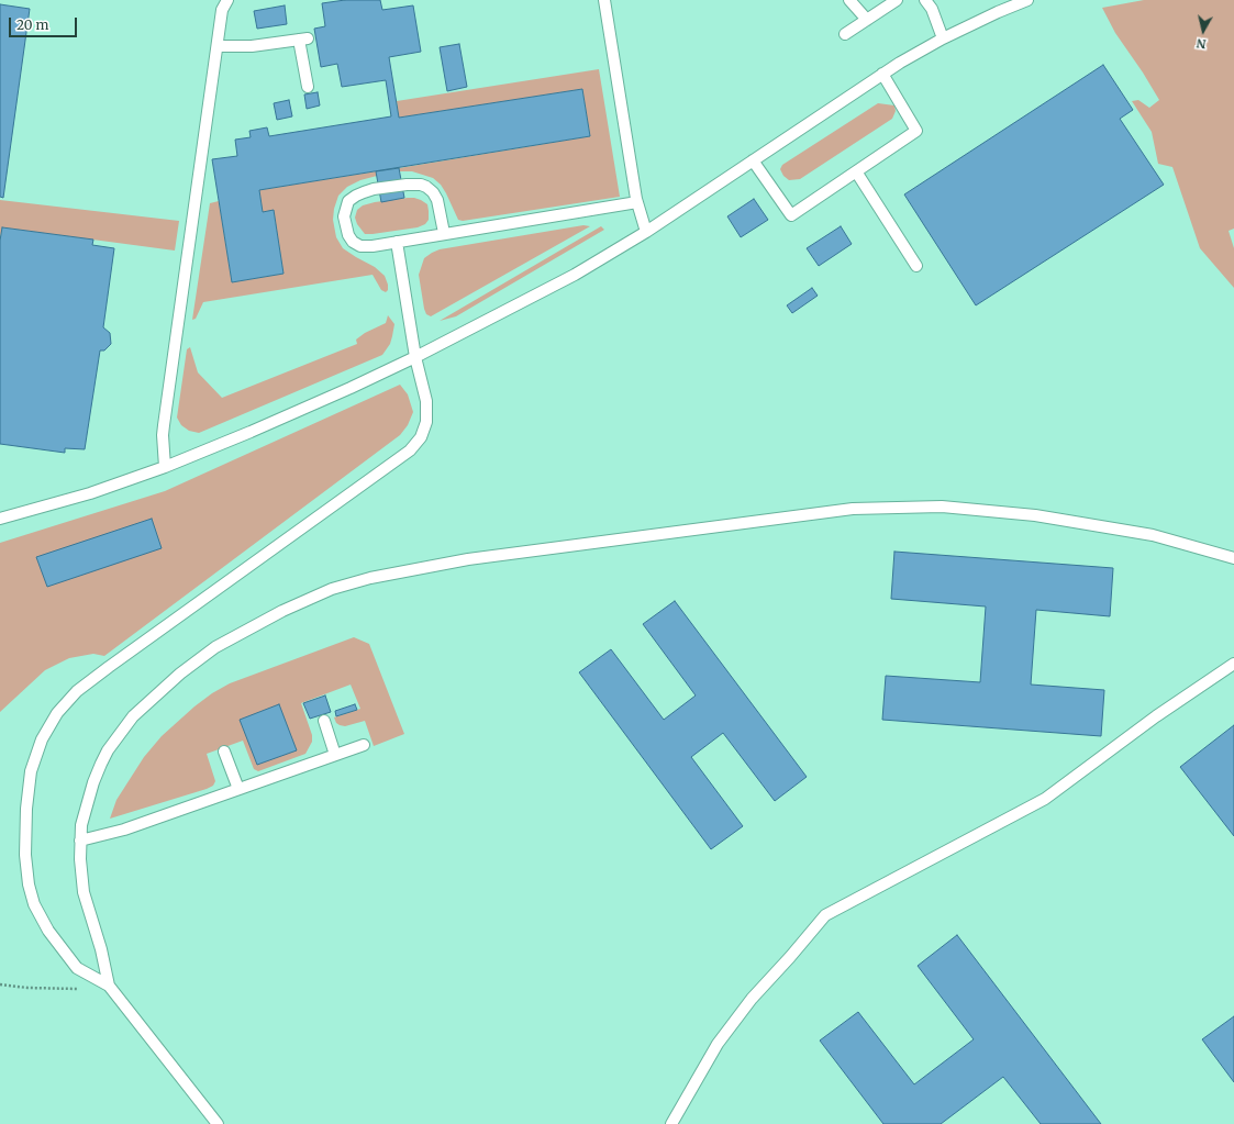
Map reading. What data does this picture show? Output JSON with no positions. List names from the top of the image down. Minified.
{"scale_bar":"20 m","north":"bottom"}
